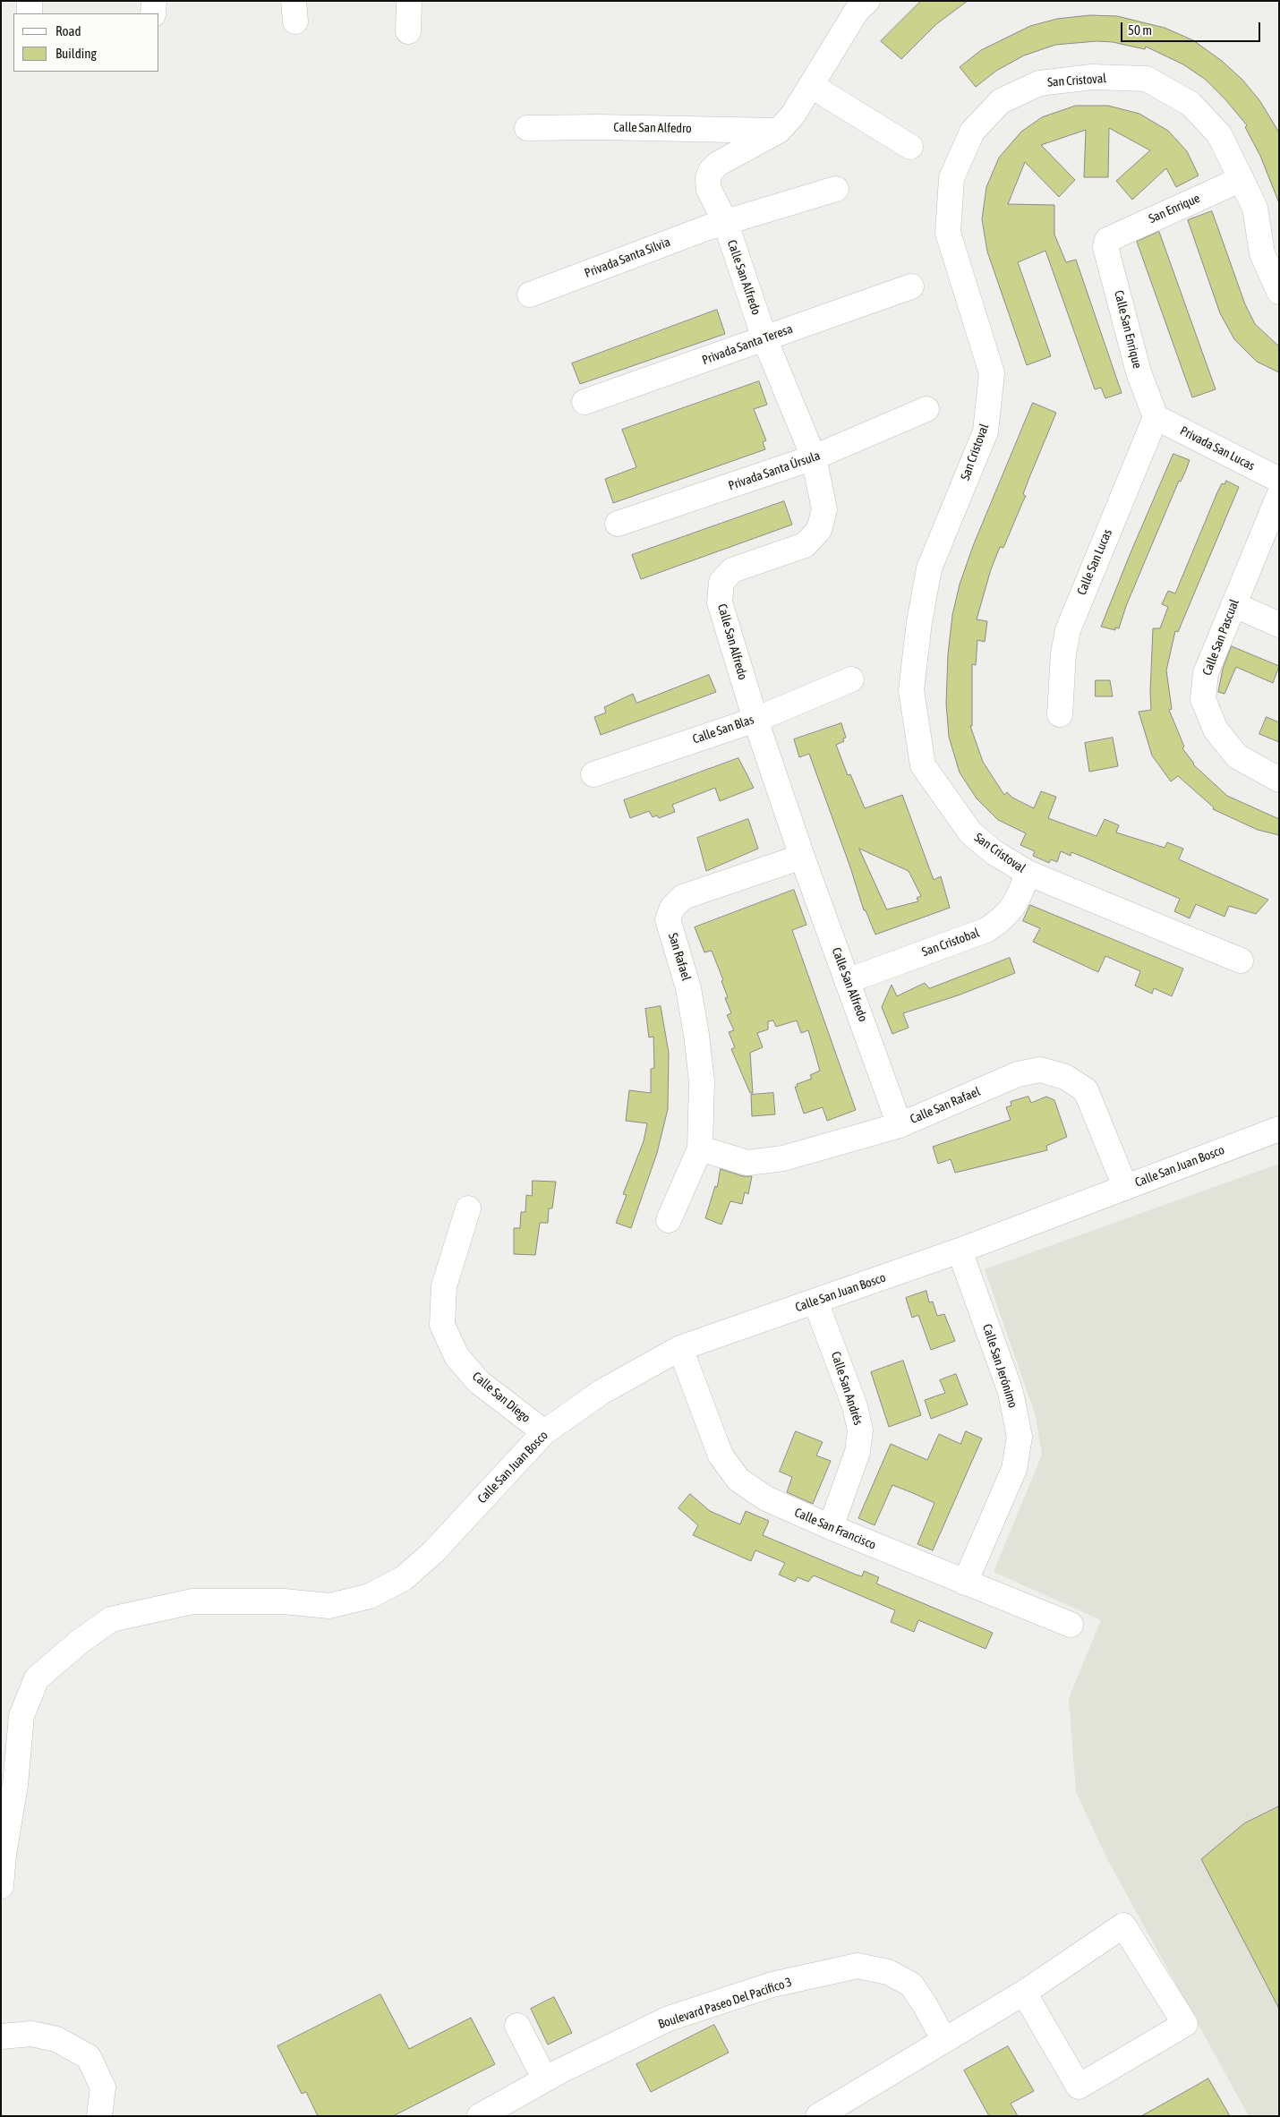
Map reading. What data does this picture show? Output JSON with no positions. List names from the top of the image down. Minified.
{"streets":{"street":["San Cristoval","Calle San Alfedro","San Enrique","Privada Santa Silvia","Calle San Alfredo","Calle San Enrique","Privada Santa Teresa","Privada San Lucas","Privada Santa Úrsula","Calle San Lucas","Calle San Pascual","Calle San Blas","San Cristobal","San Rafael","Calle San Rafael","Calle San Juan Bosco","Calle San Jerónimo","Calle San Andrés","Calle San Diego","Calle San Francisco","Boulevard Paseo Del Pacífico 3"]},"crossings":[["San Cristoval","San Enrique"],["San Cristoval","San Cristobal"],["Calle San Alfedro","Calle San Alfredo"],["San Enrique","Calle San Enrique"],["Privada Santa Silvia","Calle San Alfredo"],["Calle San Alfredo","Privada Santa Teresa"],["Calle San Alfredo","Privada Santa Úrsula"],["Calle San Alfredo","Calle San Blas"],["Calle San Alfredo","San Cristobal"],["Calle San Alfredo","San Rafael"],["Calle San Alfredo","Calle San Rafael"],["Calle San Enrique","Privada San Lucas"],["Calle San Enrique","Calle San Lucas"],["Privada San Lucas","Calle San Lucas"],["San Rafael","Calle San Rafael"],["Calle San Rafael","Calle San Juan Bosco"],["Calle San Juan Bosco","Calle San Jerónimo"],["Calle San Juan Bosco","Calle San Andrés"],["Calle San Juan Bosco","Calle San Diego"],["Calle San Juan Bosco","Calle San Francisco"],["Calle San Jerónimo","Calle San Francisco"],["Calle San Andrés","Calle San Francisco"]],"legend":["Road","Building"],"scale_bar":"50 m"}
